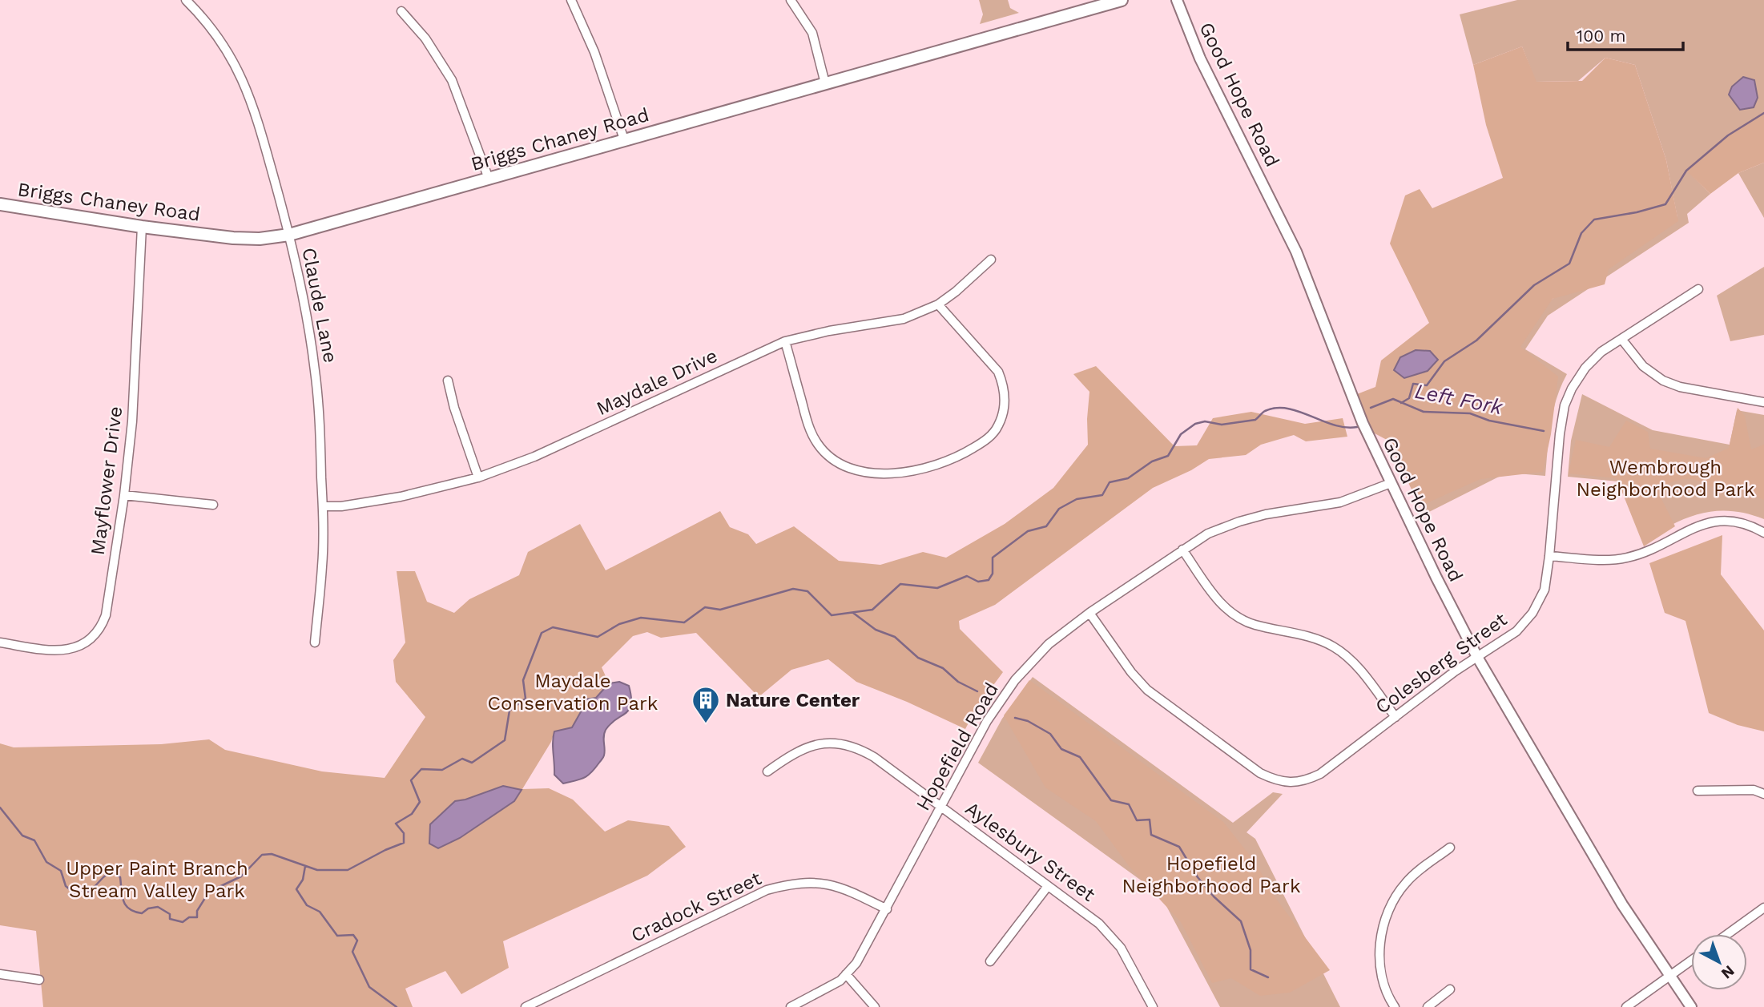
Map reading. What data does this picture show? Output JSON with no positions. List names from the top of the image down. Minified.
{"streets":{"main road":["Briggs Chaney Road"],"street":["Good Hope Road","Claude Lane","Maydale Drive","Mayflower Drive","Colesberg Street","Hopefield Road","Aylesbury Street","Cradock Street"]},"crossings":[["Good Hope Road","Colesberg Street"],["Good Hope Road","Hopefield Road"],["Briggs Chaney Road","Claude Lane"],["Briggs Chaney Road","Mayflower Drive"],["Claude Lane","Maydale Drive"],["Colesberg Street","Hopefield Road"],["Hopefield Road","Aylesbury Street"],["Hopefield Road","Cradock Street"]],"water":["Left Fork"],"parks":["Wembrough Neighborhood Park","Maydale Conservation Park","Hopefield Neighborhood Park","Upper Paint Branch Stream Valley Park"],"places":{"building":["Nature Center"]},"scale_bar":"100 m","north":"bottom right"}
